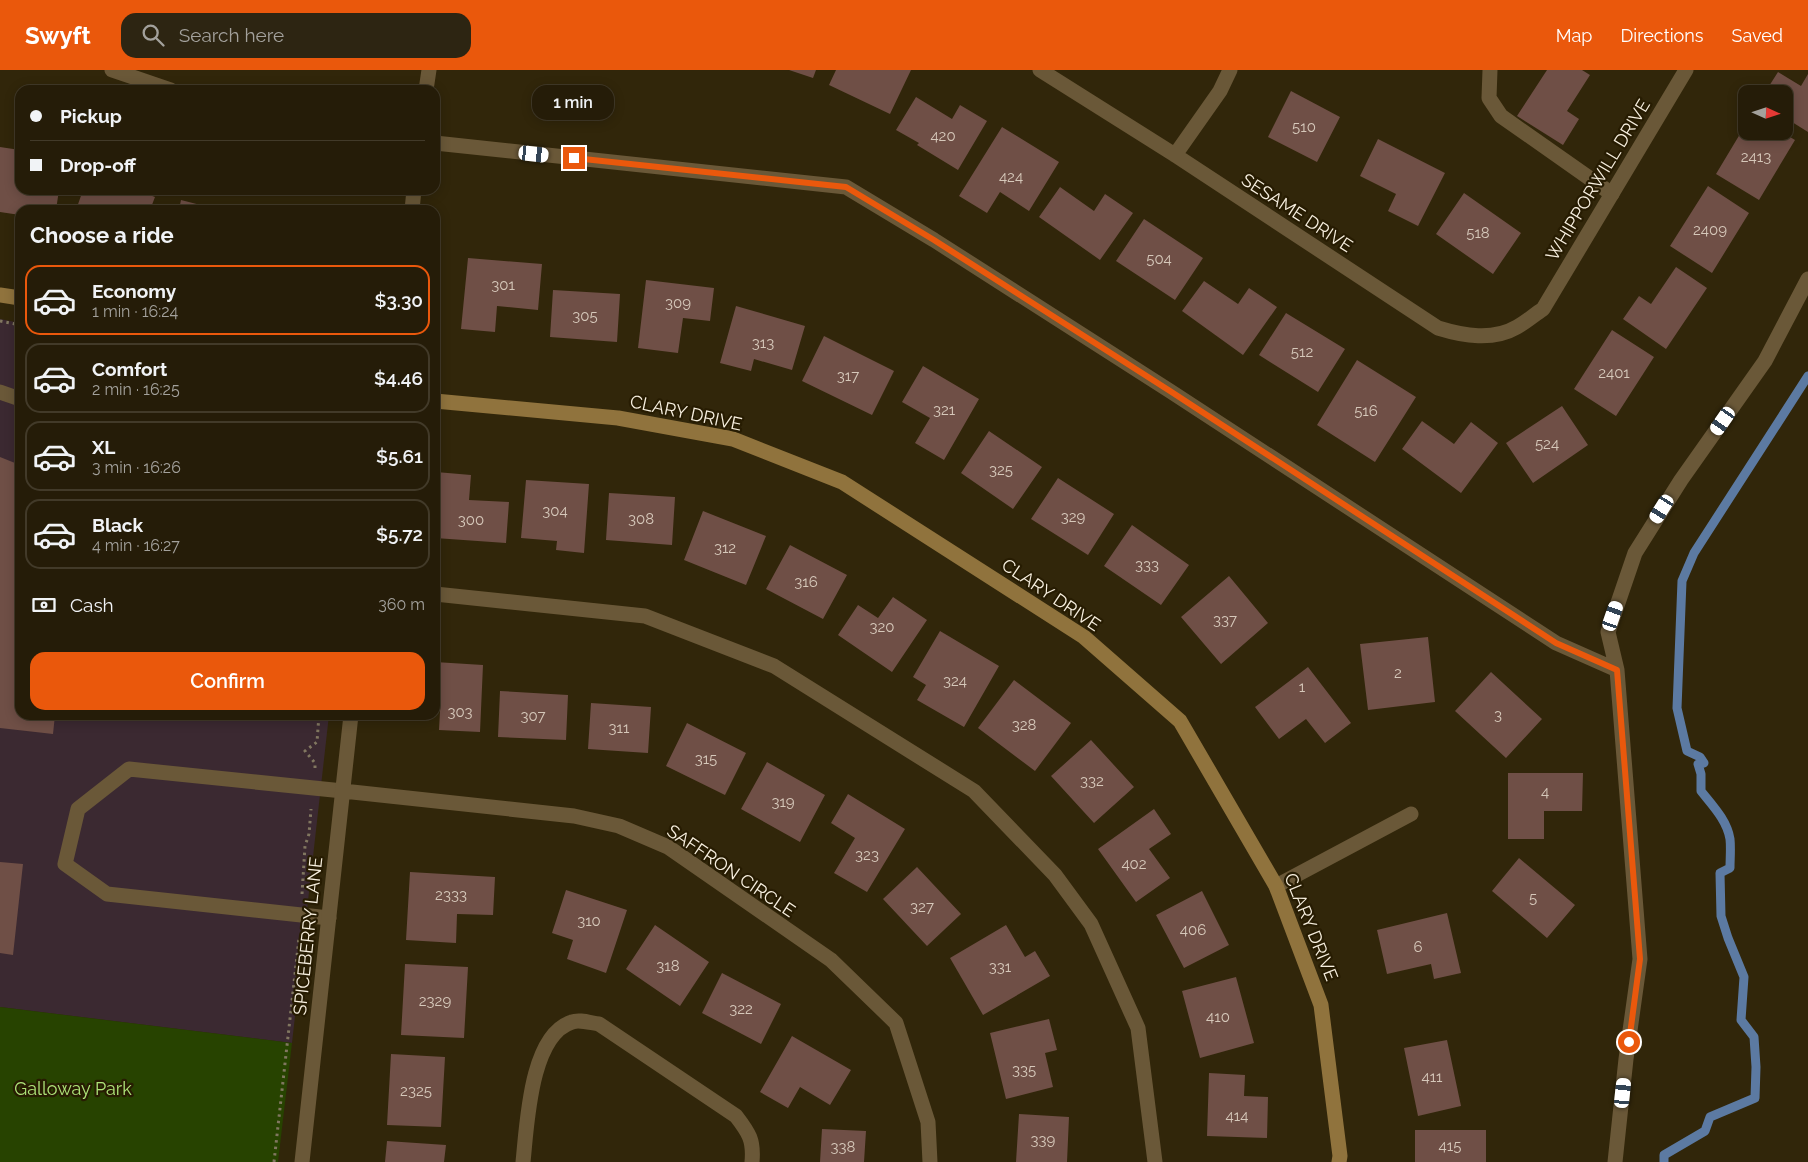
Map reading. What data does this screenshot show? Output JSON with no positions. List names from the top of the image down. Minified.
{"streets":{"street":["WHIPPORWILL DRIVE","SESAME DRIVE","CLARY DRIVE","SAFFRON CIRCLE","SPICEBERRY LANE"]},"crossings":[["WHIPPORWILL DRIVE","SESAME DRIVE"],["SAFFRON CIRCLE","SPICEBERRY LANE"]],"parks":["Galloway Park"],"house_numbers":["510","420","2413","424","2409","518","504","301","309","305","313","512","2401","317","321","516","524","325","304","329","308","300","312","333","316","337","320","2","324","1","303","3","307","328","311","315","332","4","319","323","402","2333","5","327","310","406","6","318","331","2329","322","410","335","411","2325","414","339","415","338"],"north":"right","page":{"header":"Swyft","search":"Search here","nav":["Map","Directions","Saved"],"bubble":"1 min","banner":["Pickup","Drop-off"],"heading":"Choose a ride","list":[{"name":"Economy","note":"1 min · 16:24","value":"$3.30"},{"name":"Comfort","note":"2 min · 16:25","value":"$4.46"},{"name":"XL","note":"3 min · 16:26","value":"$5.61"},{"name":"Black","note":"4 min · 16:27","value":"$5.72"}],"pay":["Cash","360 m"],"buttons":"Confirm"}}
